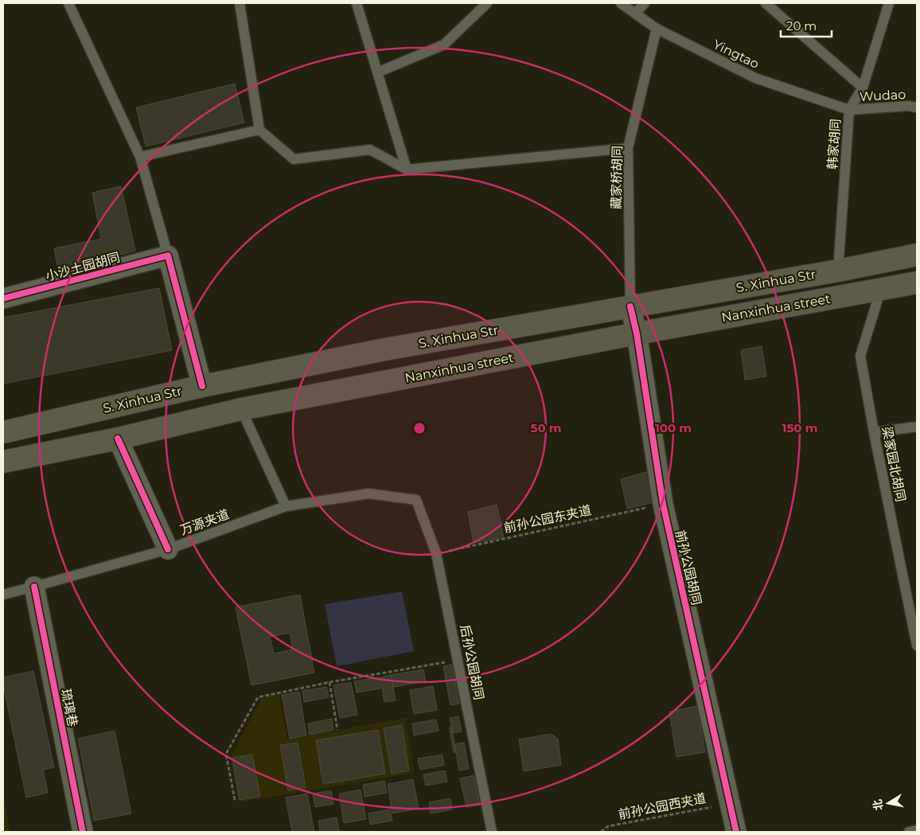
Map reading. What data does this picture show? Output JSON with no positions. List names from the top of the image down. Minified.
{"streets":{"main road":["S. Xinhua Str","Nanxinhua street"],"street":["小沙土园胡同","前孙公园胡同","琉璃巷"],"lane":["Yingtao","Wudao","韩家胡同","藏家桥胡同","梁家园北胡同","万源夹道","后孙公园胡同"],"path":["前孙公园东夹道","前孙公园西夹道"]},"crossings":[["Yingtao","Wudao"],["Yingtao","韩家胡同"],["Yingtao","藏家桥胡同"],["Wudao","韩家胡同"],["韩家胡同","S. Xinhua Str"],["藏家桥胡同","S. Xinhua Str"],["藏家桥胡同","前孙公园胡同"],["S. Xinhua Str","前孙公园胡同"],["Nanxinhua street","梁家园北胡同"],["Nanxinhua street","前孙公园胡同"],["前孙公园东夹道","前孙公园胡同"],["前孙公园东夹道","后孙公园胡同"],["万源夹道","后孙公园胡同"],["万源夹道","琉璃巷"],["前孙公园胡同","前孙公园西夹道"]],"scale_bar":"20 m","north":"left","rings":["50 m","100 m","150 m"]}
